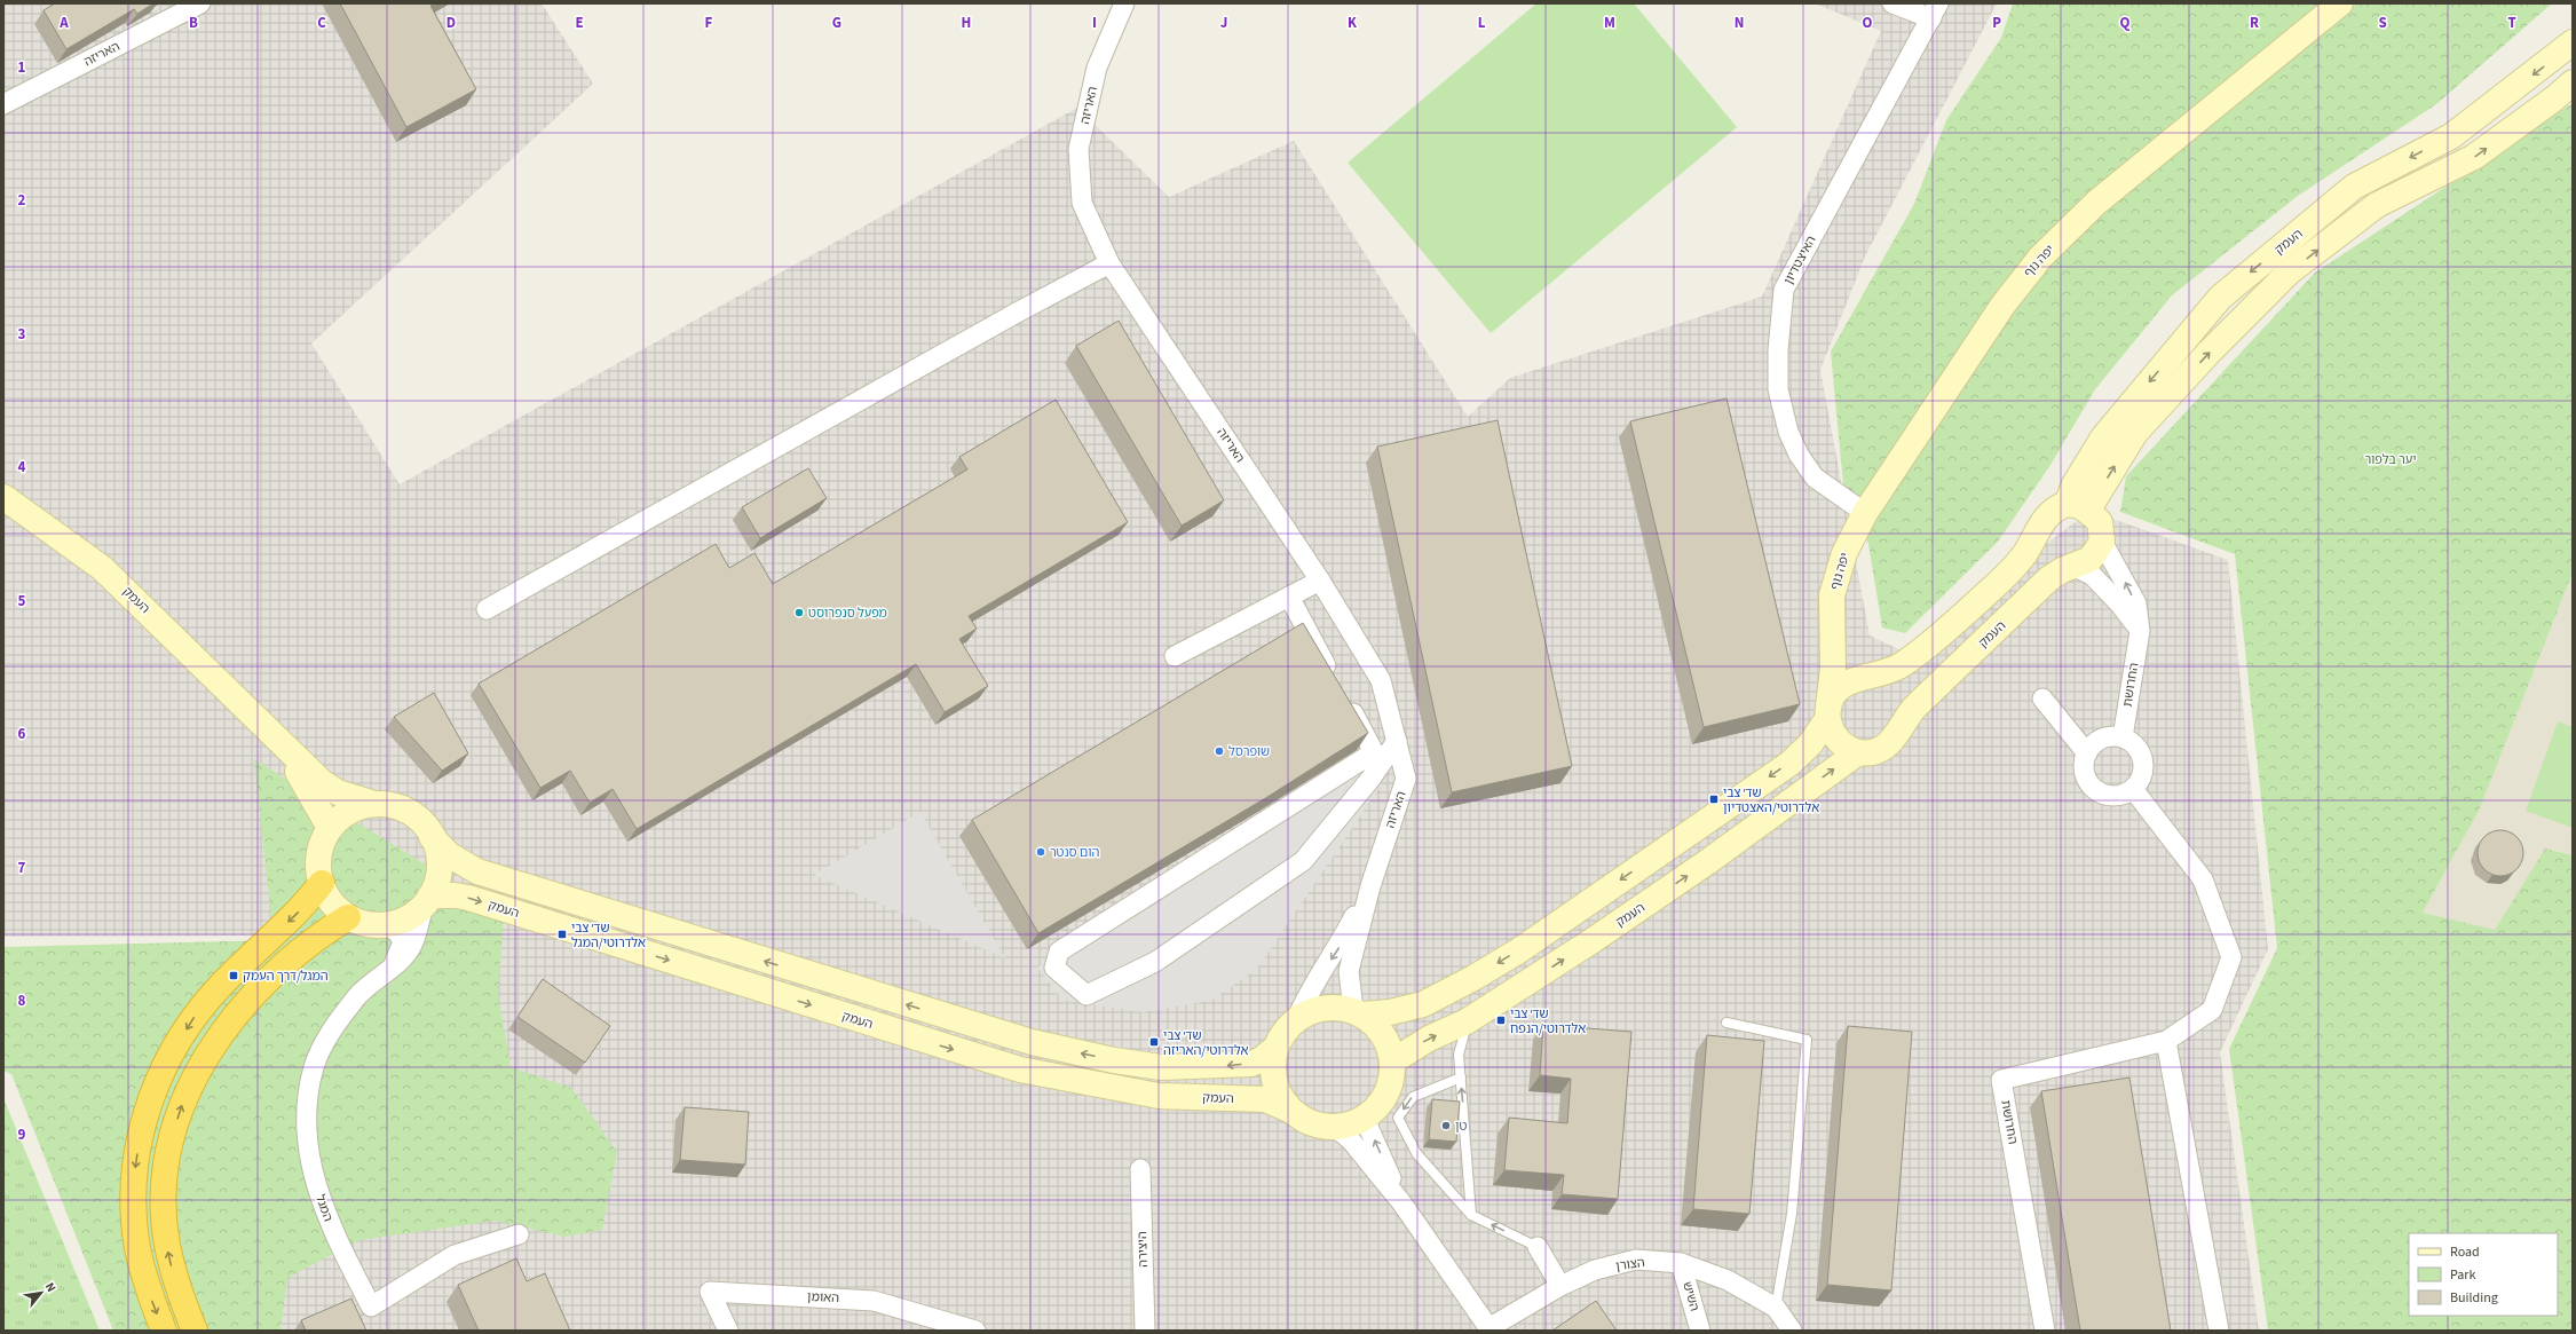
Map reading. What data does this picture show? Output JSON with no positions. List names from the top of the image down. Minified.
{"streets":{"main road":["העמק","יפה נוף"],"street":["האריזה","האיצטדיון","החרושת","המגל","היצירה","הצורן","השיש","האומן"]},"crossings":[["האריזה","העמק"],["העמק","יפה נוף"],["העמק","החרושת"],["העמק","המגל"],["האיצטדיון","יפה נוף"],["הצורן","השיש"]],"parks":["יער בלפור"],"places":{"other":["מפעל סנפרוסט","שופרסל","הום סנטר","טן"],"transit":["שד׳ צבי אלדרוטי/האצטדיון","שד׳ צבי אלדרוטי/המגל","המגל/דרך העמק","שד׳ צבי אלדרוטי/הנפח","שד׳ צבי אלדרוטי/האריזה"]},"legend":["Road","Park","Building"],"north":"top right","grid":{"columns":["A","B","C","D","E","F","G","H","I","J","K","L","M","N","O","P","Q","R","S","T"],"rows":["1","2","3","4","5","6","7","8","9"]}}
